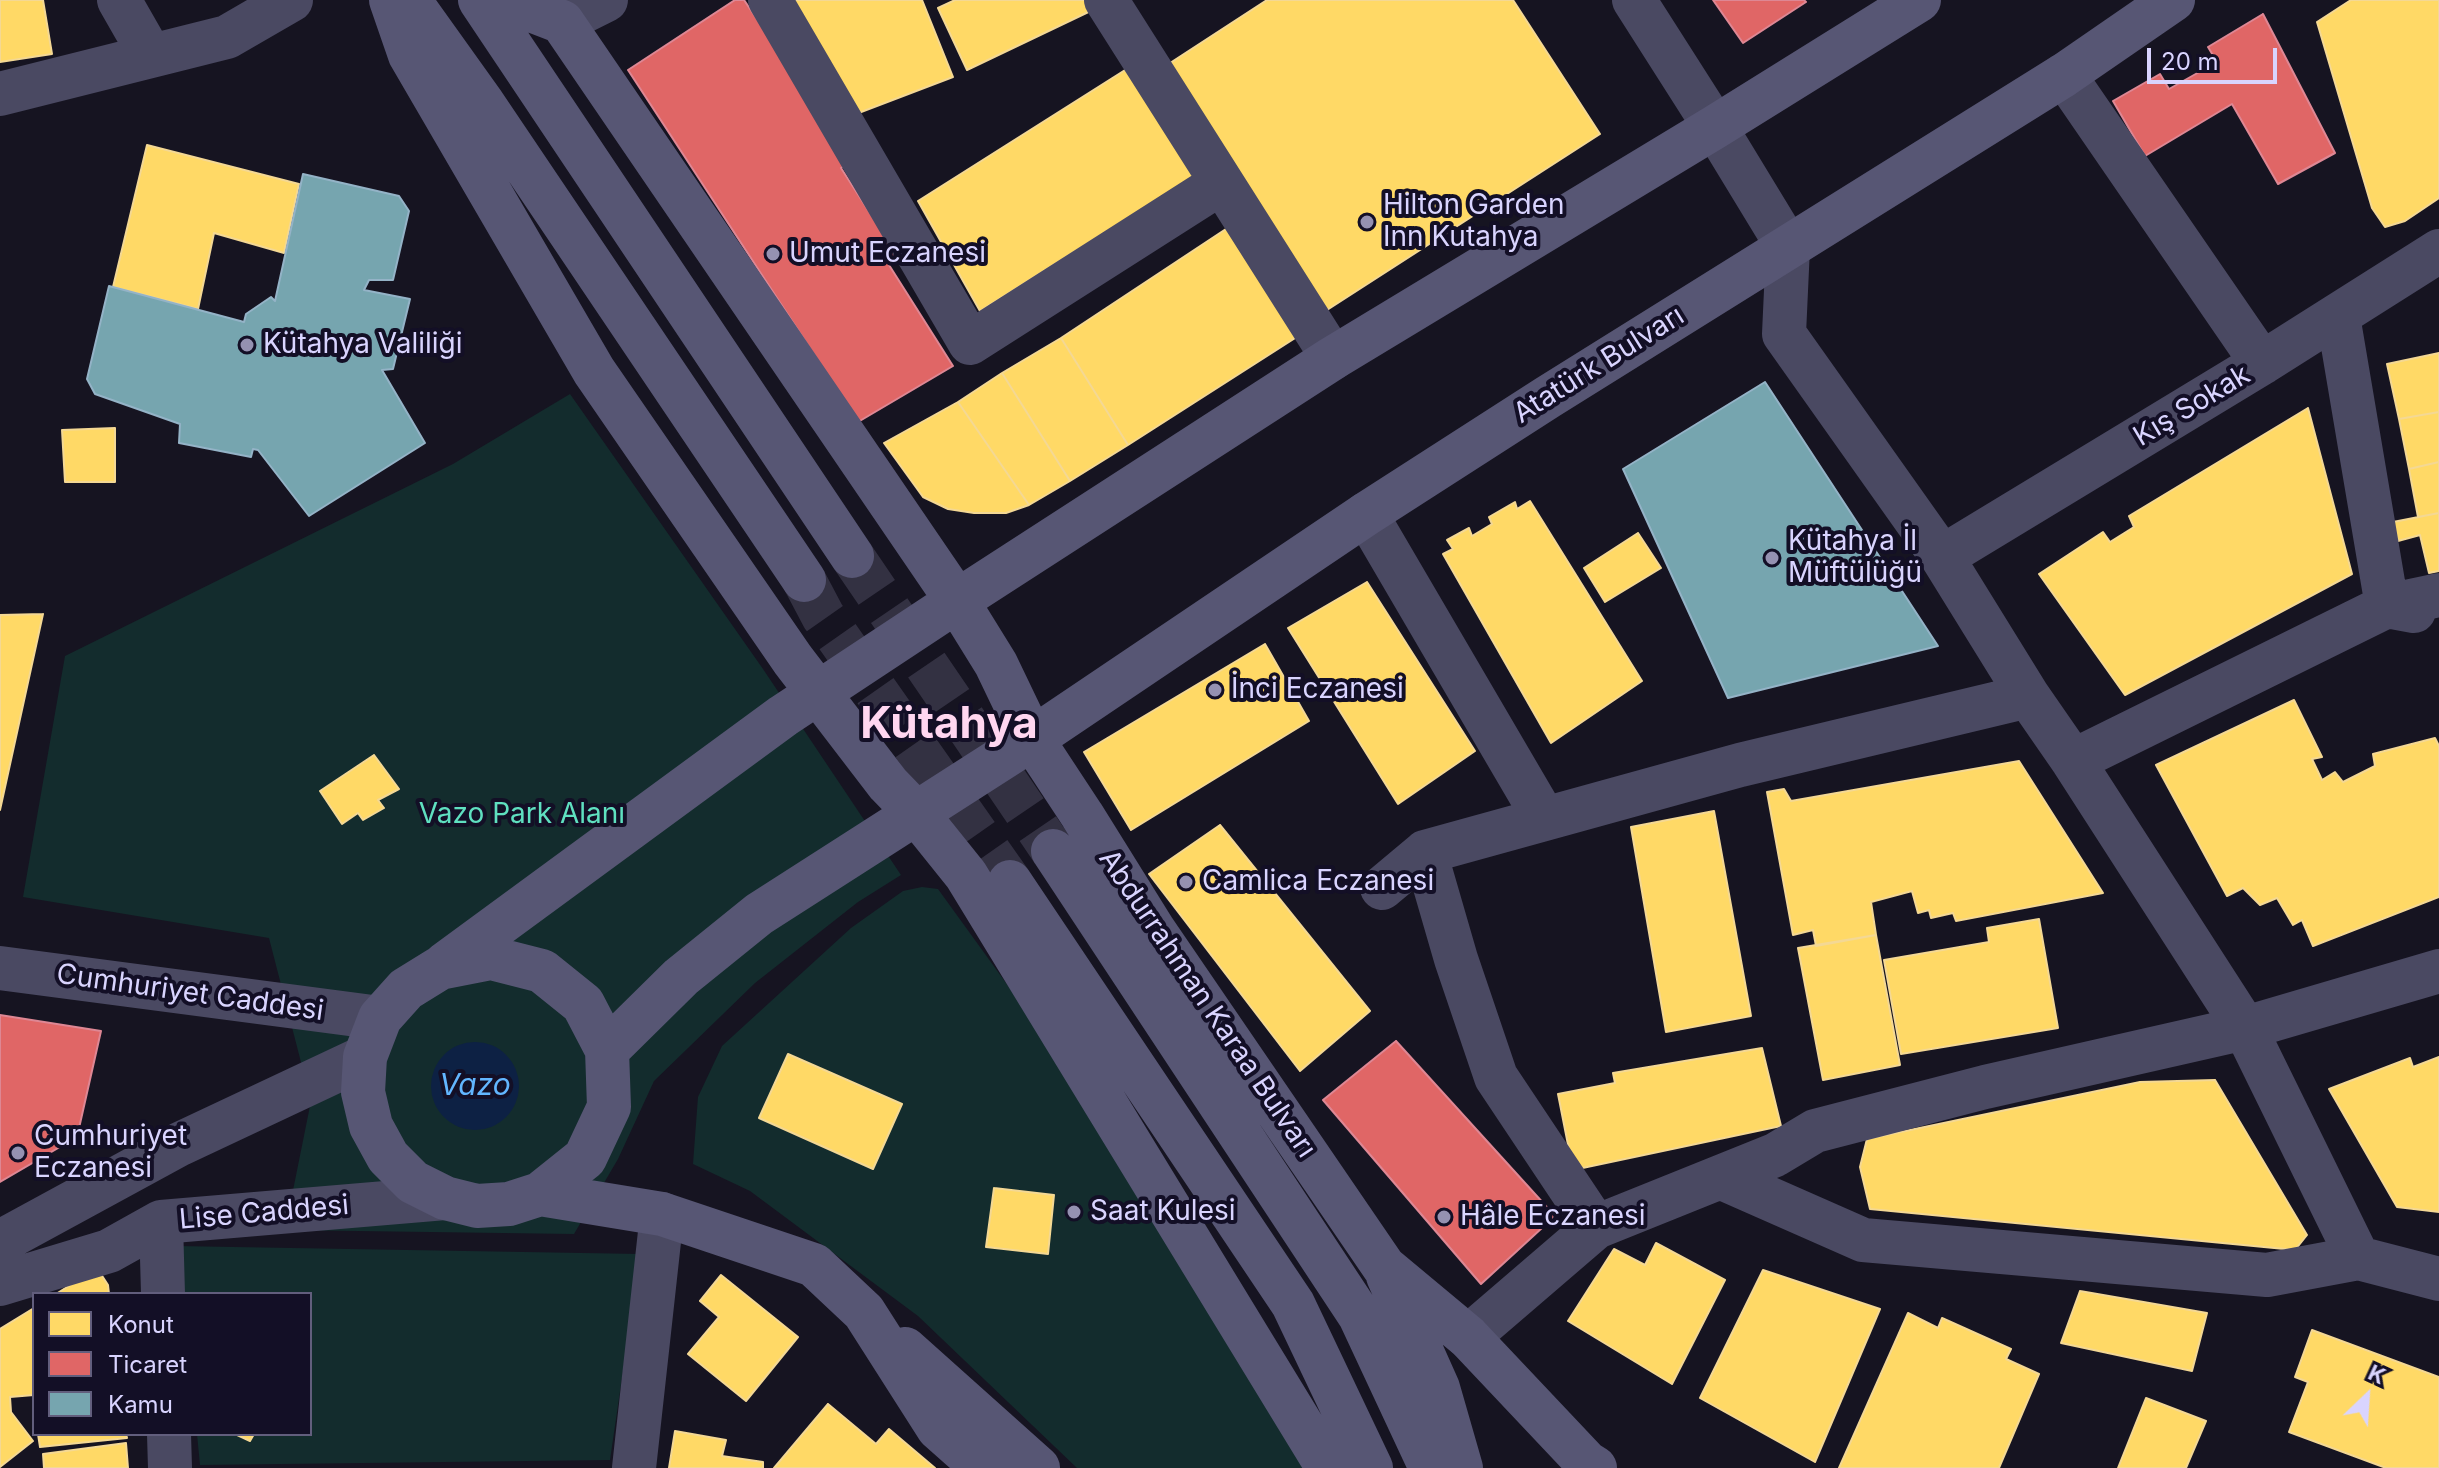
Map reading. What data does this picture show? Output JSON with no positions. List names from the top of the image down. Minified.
{"streets":{"main road":["Atatürk Bulvarı","Abdurrahman Karaa Bulvarı"],"street":["Kış Sokak","Cumhuriyet Caddesi","Lise Caddesi"]},"crossings":[["Atatürk Bulvarı","Cumhuriyet Caddesi"],["Atatürk Bulvarı","Abdurrahman Karaa Bulvarı"],["Atatürk Bulvarı","Lise Caddesi"],["Cumhuriyet Caddesi","Lise Caddesi"]],"districts":["Kütahya"],"water":["Vazo"],"parks":["Vazo Park Alanı"],"places":["Hilton Garden Inn Kutahya","Umut Eczanesi","Kütahya Valiliği","Kütahya İl Müftülüğü","İnci Eczanesi","Camlica Eczanesi","Cumhuriyet Eczanesi","Saat Kulesi","Hâle Eczanesi"],"legend":["Konut","Ticaret","Kamu"],"scale_bar":"20 m","north":"top right"}
